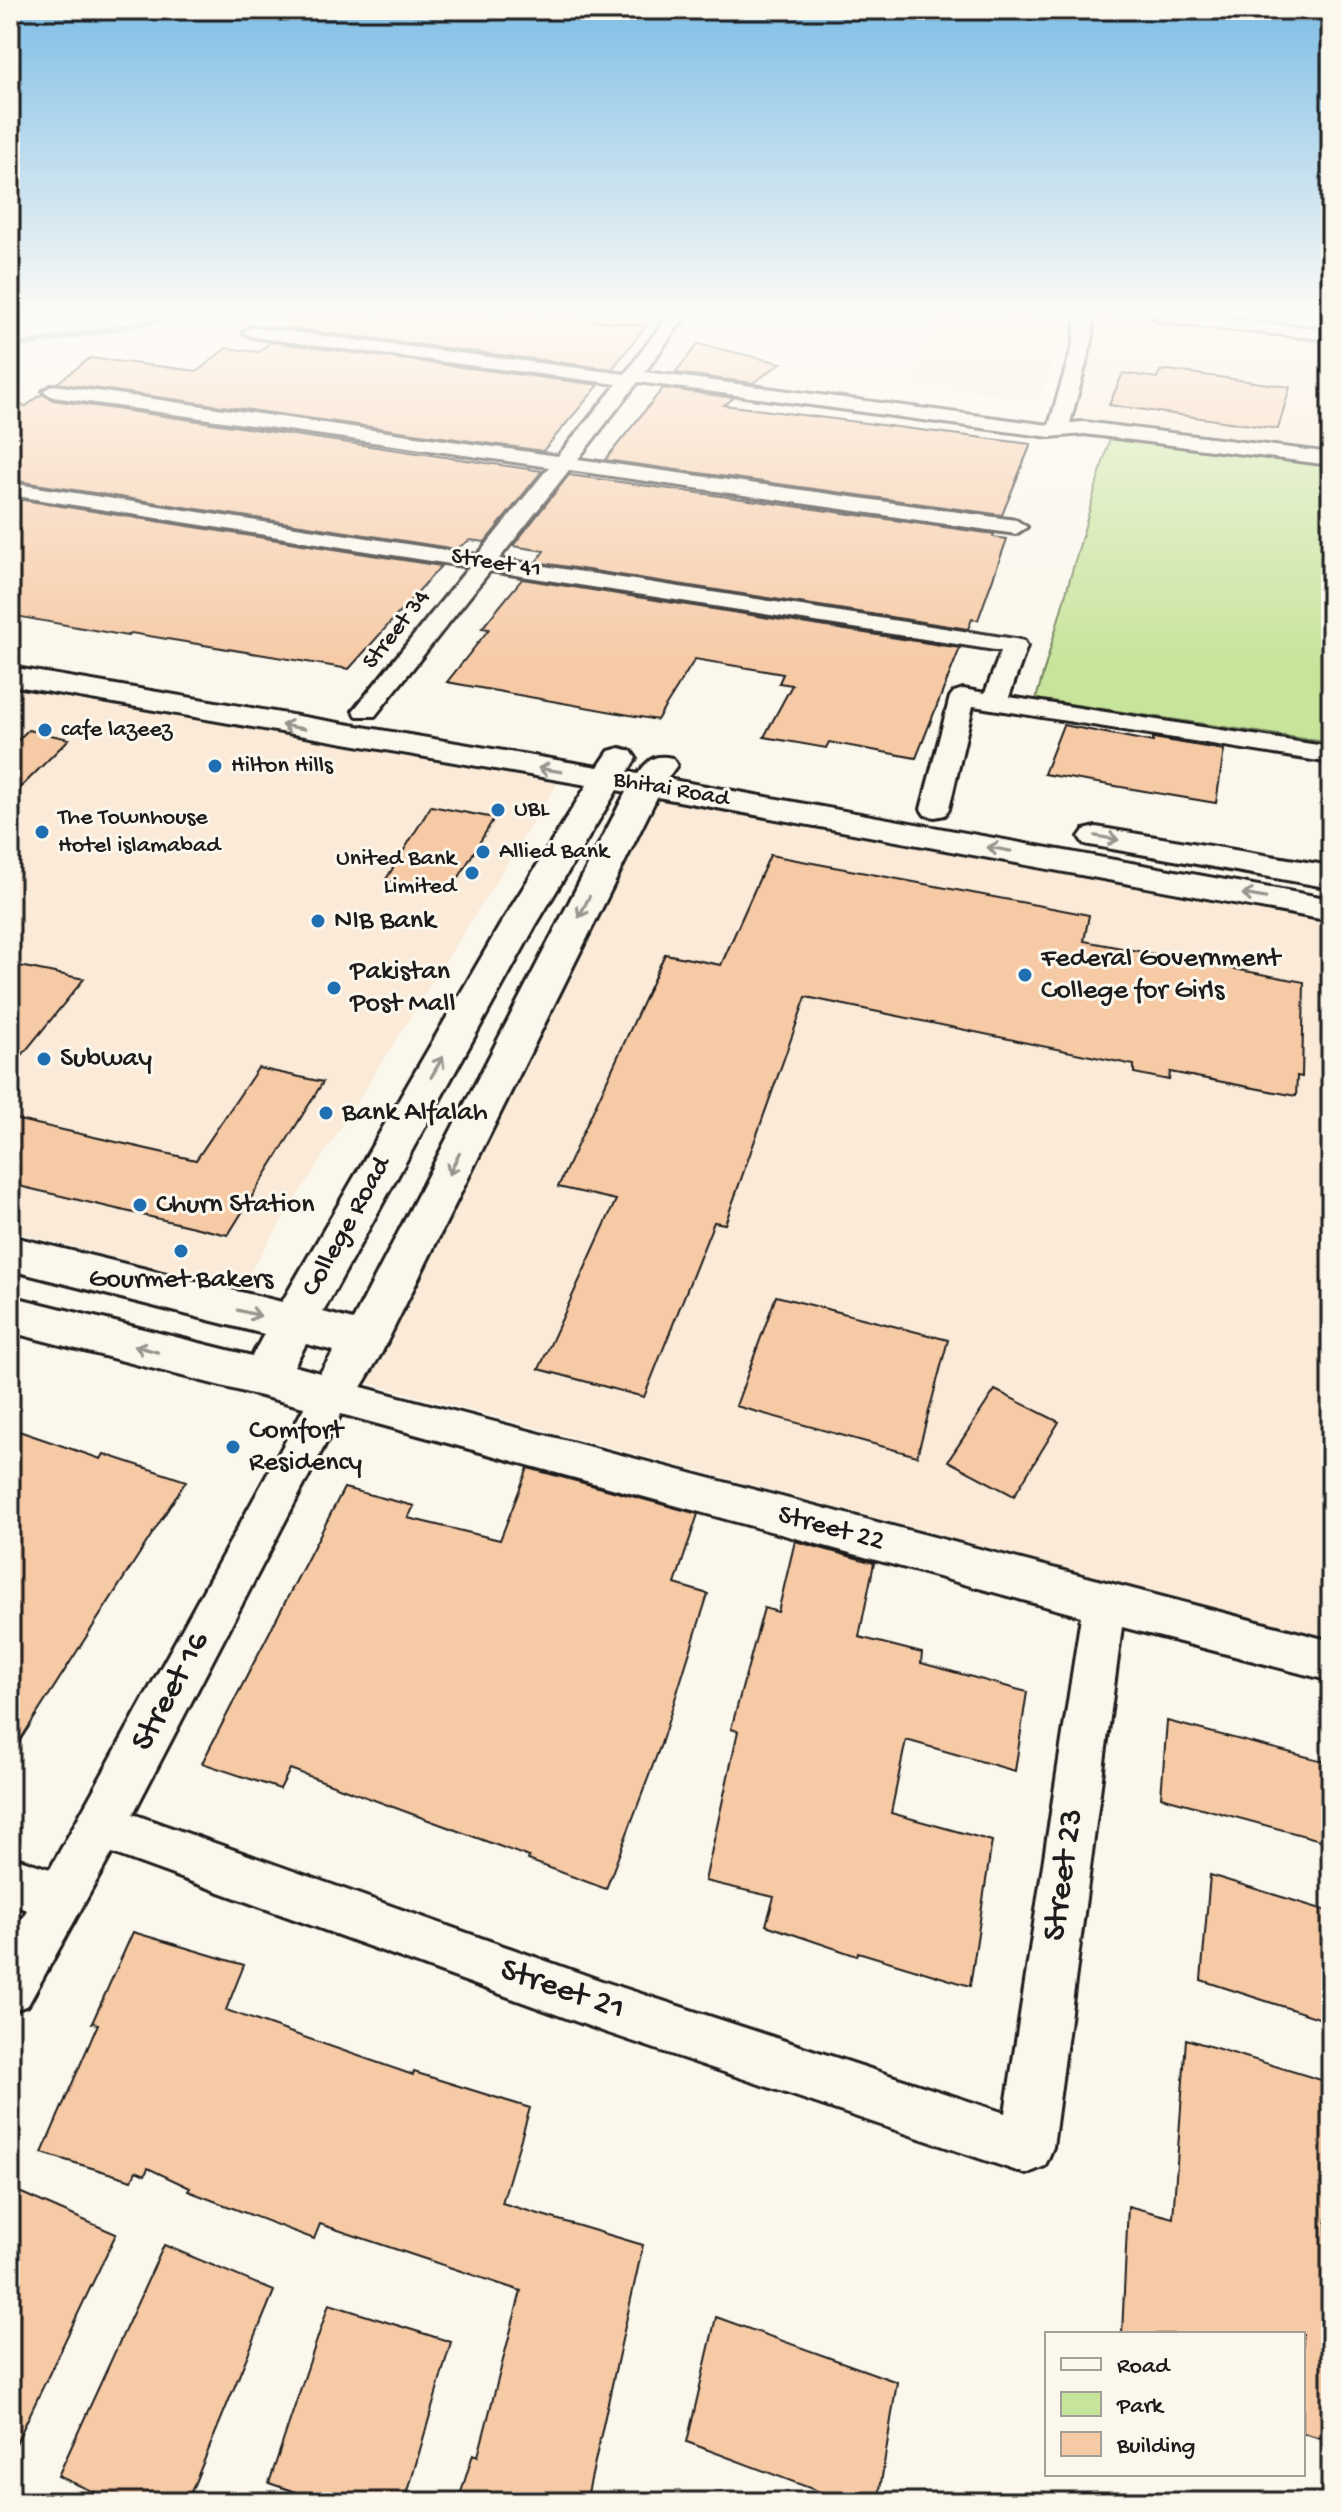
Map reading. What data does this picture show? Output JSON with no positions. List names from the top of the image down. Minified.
{"streets":{"street":["Street 41","Street 34","Bhitai Road","College Road","Street 22","Street 16","Street 23","Street 21"]},"crossings":[["Street 41","Street 34"],["Street 34","Bhitai Road"],["Bhitai Road","College Road"],["Street 22","Street 16"],["Street 22","Street 23"],["Street 16","Street 21"],["Street 23","Street 21"]],"one_way":["College Road"],"places":["cafe lazeez","Hilton Hills","UBL","The Townhouse Hotel islamabad","Allied Bank","United Bank Limited","NIB Bank","Federal Government College for Girls","Pakistan Post Mall","Subway","Bank Alfalah","Churn Station","Gourmet Bakers","Comfort Residency"],"legend":["Road","Park","Building"]}
